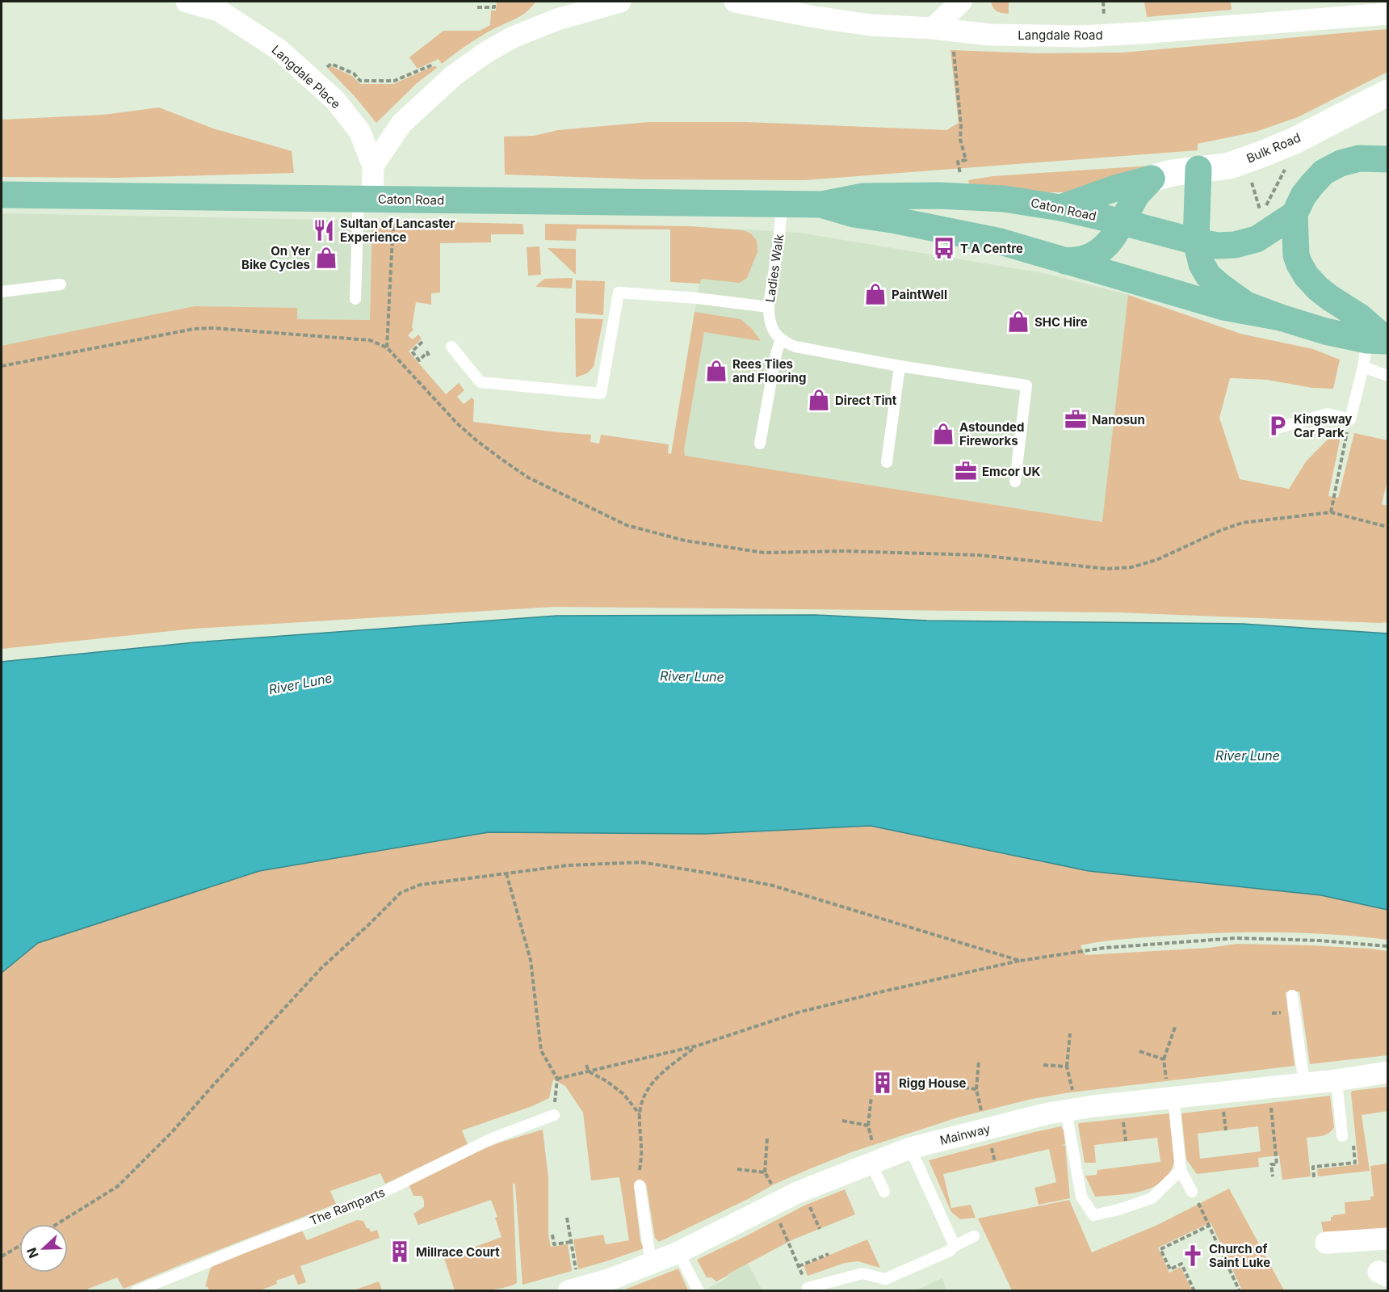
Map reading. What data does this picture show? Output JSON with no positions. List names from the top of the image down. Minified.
{"streets":{"main road":["Caton Road"],"street":["Langdale Road","Langdale Place","Bulk Road","Mainway"],"lane":["Ladies Walk","The Ramparts"]},"crossings":[["Langdale Place","Caton Road"],["Caton Road","Ladies Walk"]],"water":["River Lune"],"places":{"restaurant":["Sultan of Lancaster Experience"],"bus stop":["T A Centre"],"shop":["On Yer Bike Cycles","PaintWell","SHC Hire","Rees Tiles and Flooring","Direct Tint","Astounded Fireworks"],"office":["Nanosun","Emcor UK"],"parking":["Kingsway Car Park"],"building":["Rigg House","Millrace Court"],"church":["Church of Saint Luke"]},"north":"left"}
